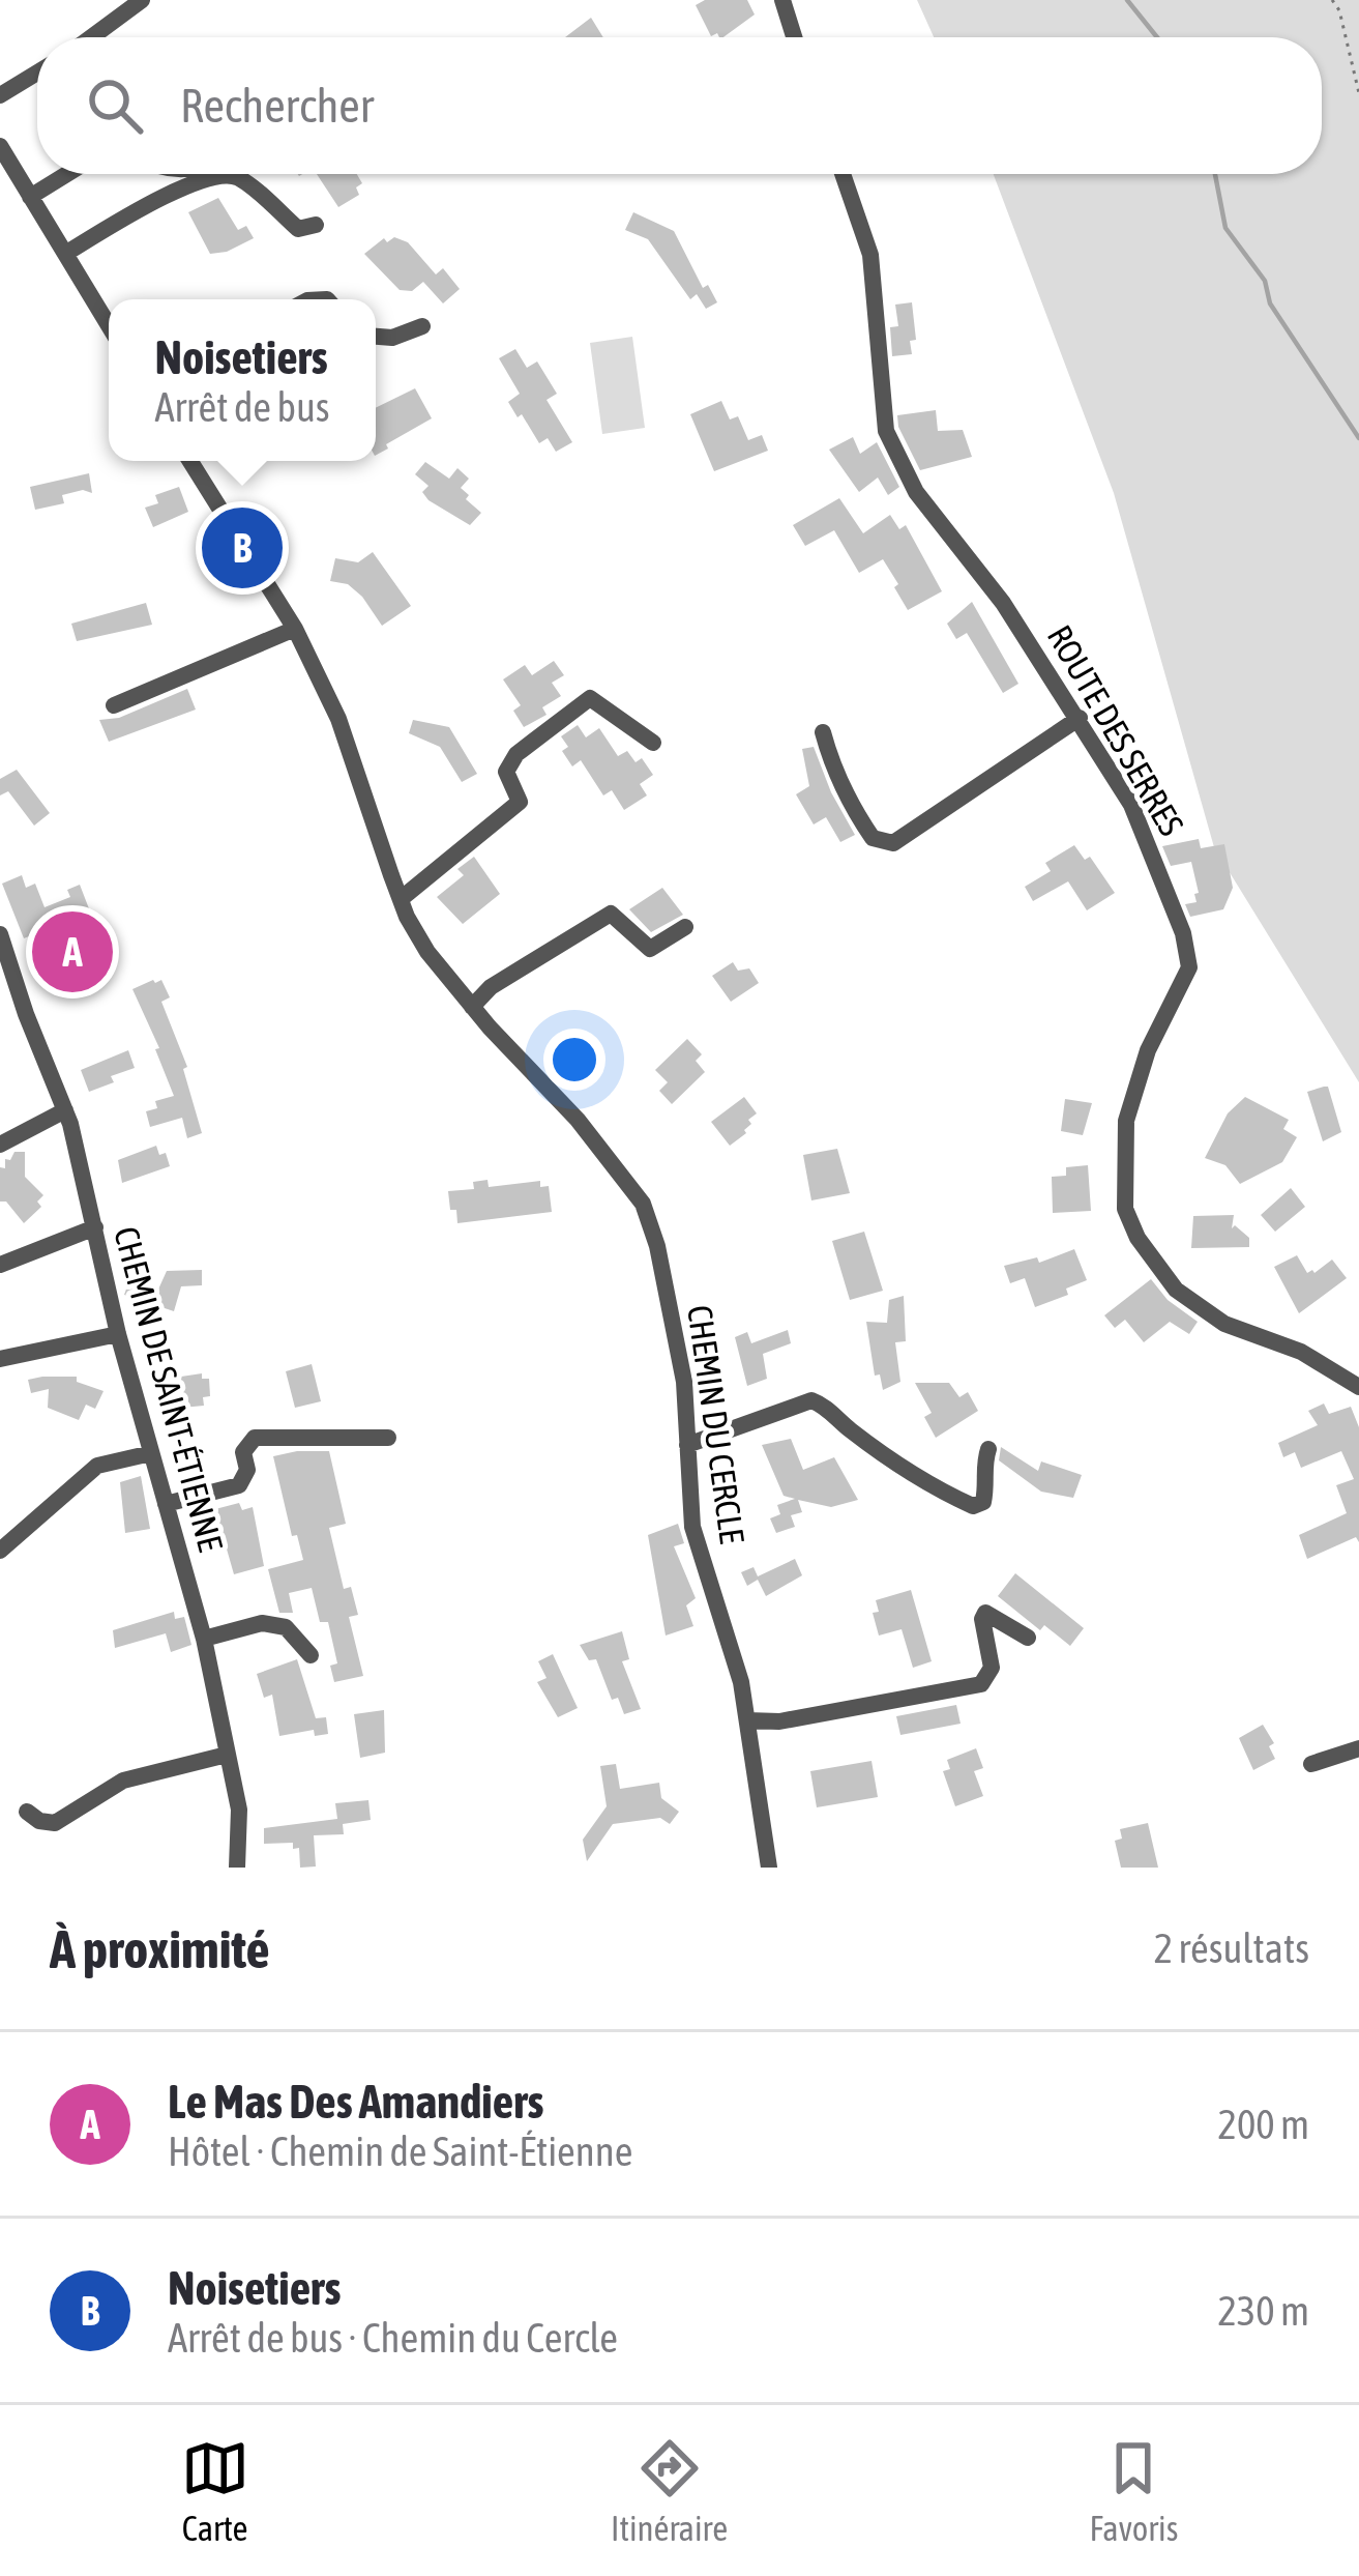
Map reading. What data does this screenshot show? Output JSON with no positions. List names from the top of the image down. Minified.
{"streets":{"street":["ROUTE DES SERRES","CHEMIN DE SAINT-ÉTIENNE","CHEMIN DU CERCLE"]},"page":{"search":"Rechercher","popup":["Noisetiers","Arrêt de bus"],"pins":["B","A"],"heading":["À proximité","2 résultats"],"list":[{"mark":"A","name":"Le Mas Des Amandiers","note":"Hôtel · Chemin de Saint-Étienne","value":"200 m"},{"mark":"B","name":"Noisetiers","note":"Arrêt de bus · Chemin du Cercle","value":"230 m"}],"nav":["Carte","Itinéraire","Favoris"]}}
